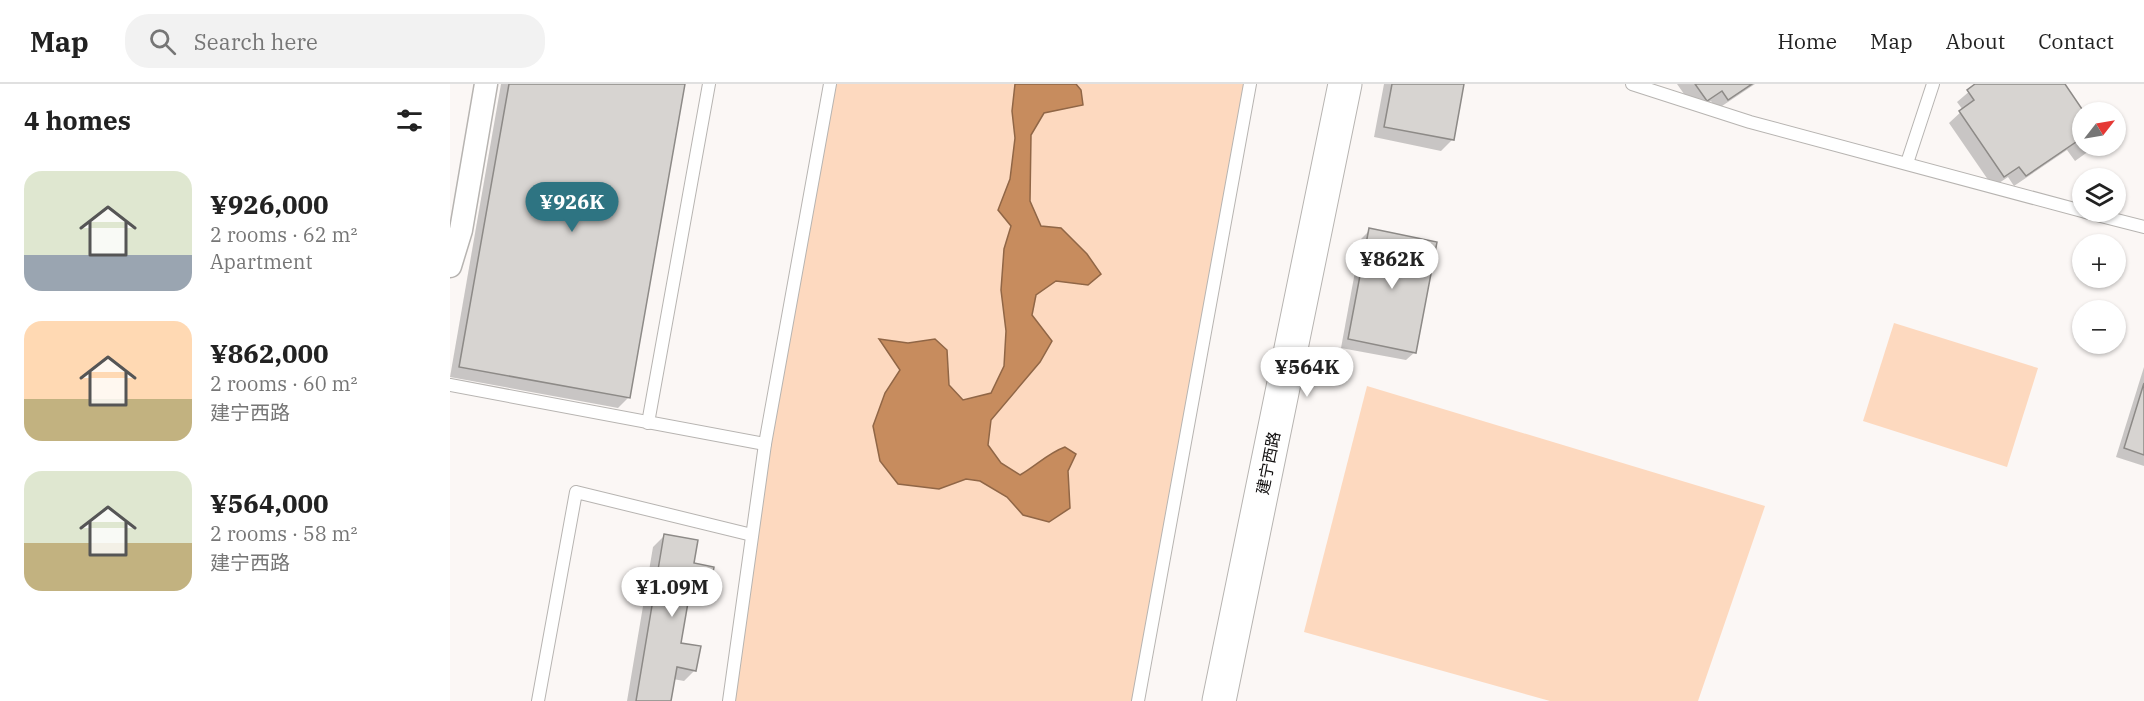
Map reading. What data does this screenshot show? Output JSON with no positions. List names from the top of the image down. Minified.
{"streets":{"street":["建宁西路"]},"north":"top right","page":{"header":"Map","search":"Search here","nav":["Home","Map","About","Contact"],"heading":"4 homes","map_buttons":["+","−"],"list":[{"name":"¥926,000","note":"2 rooms · 62 m² · Apartment"},{"name":"¥862,000","note":"2 rooms · 60 m² · 建宁西路"},{"name":"¥564,000","note":"2 rooms · 58 m² · 建宁西路"}],"price":["¥926K","¥862K","¥564K","¥1.09M"]}}
